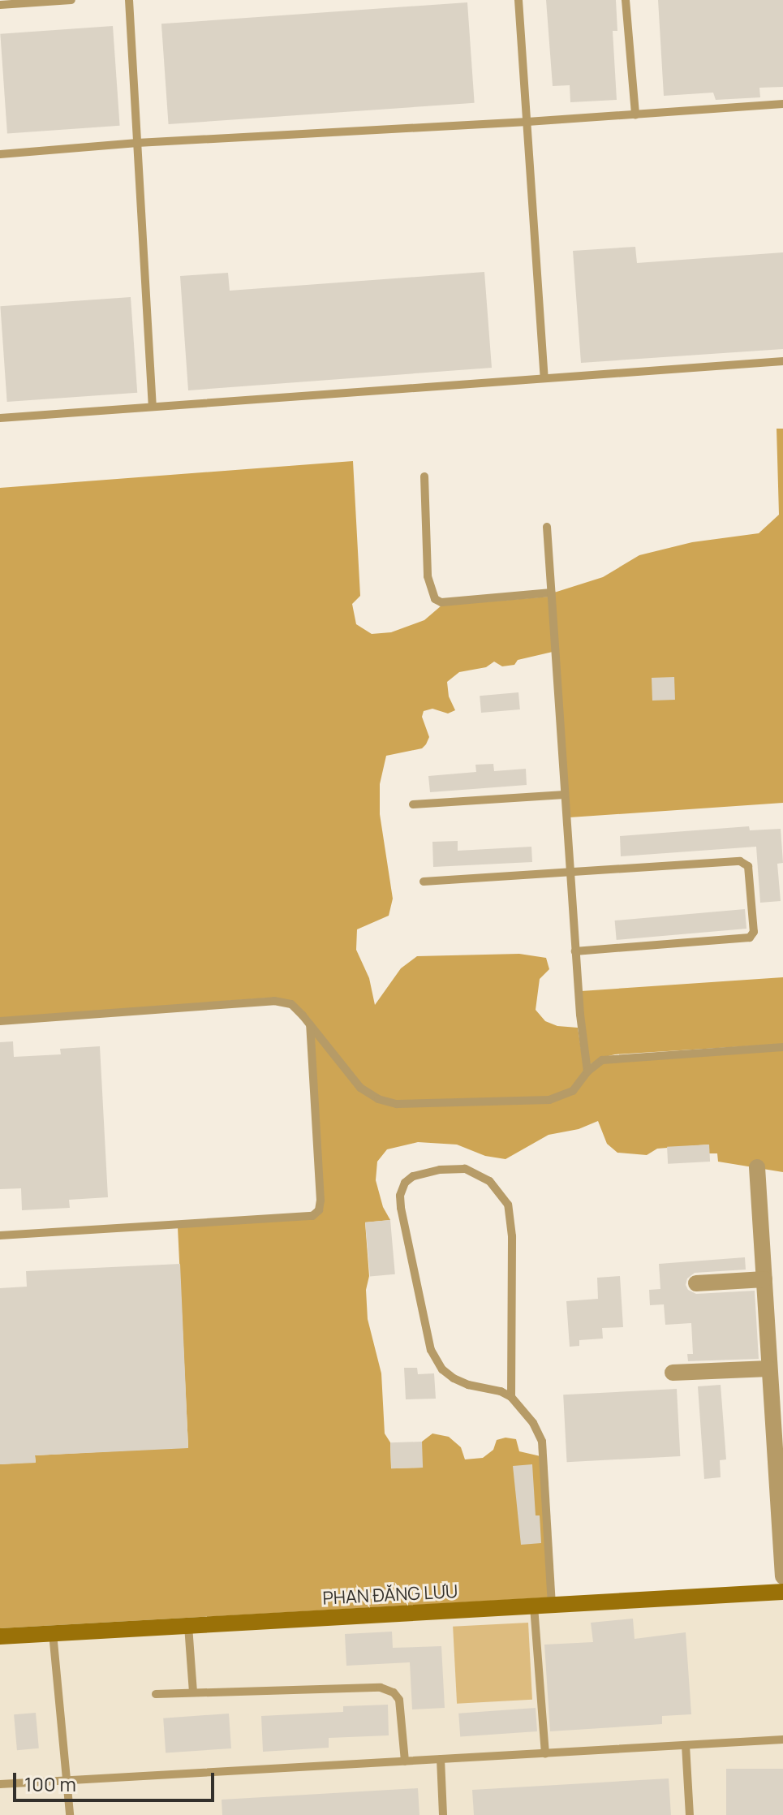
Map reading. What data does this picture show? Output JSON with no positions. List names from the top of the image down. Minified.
{"streets":{"street":["PHAN ĐĂNG LƯU"]},"scale_bar":"100 m"}
